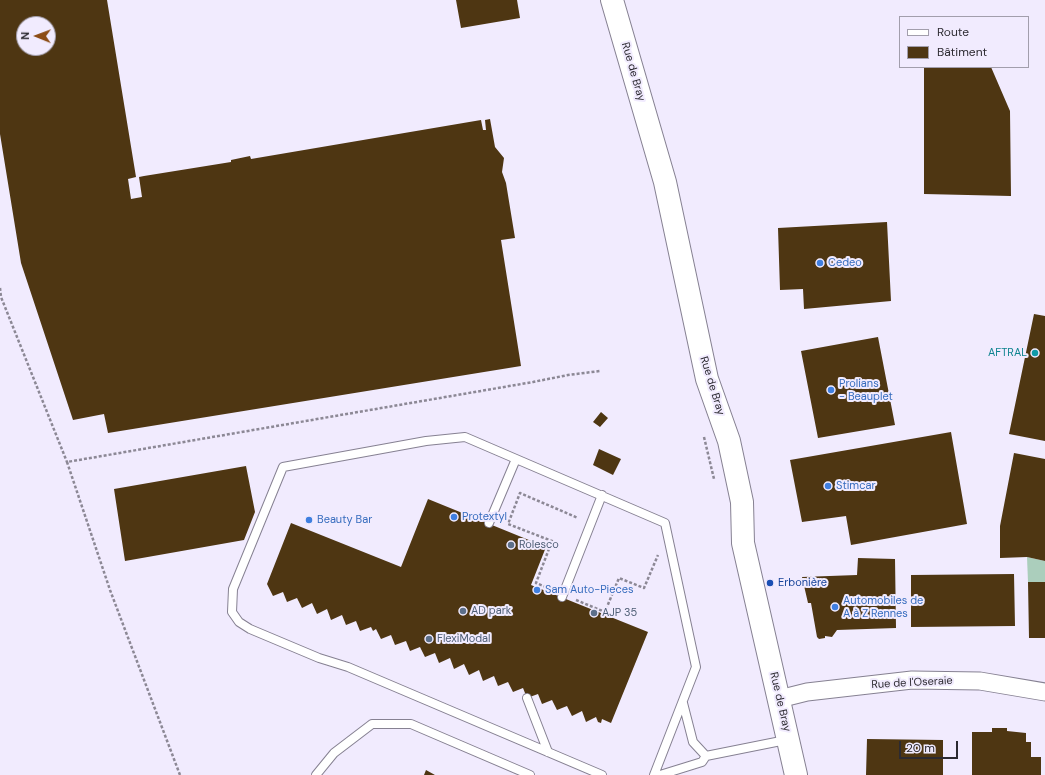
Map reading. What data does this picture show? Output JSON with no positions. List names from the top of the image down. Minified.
{"streets":{"street":["Rue de Bray","Rue de l'Oseraie"]},"crossings":[["Rue de Bray","Rue de l'Oseraie"]],"places":["Cedeo","AFTRAL","Prolians - Beauplet","Stimcar","Protextyl","Beauty Bar","Rolesco","Erbonière","Sam Auto-Pieces","Automobiles de A à Z Rennes","AD park","AJP 35","FlexiModal"],"legend":["Route","Bâtiment"],"scale_bar":"20 m","north":"left"}
